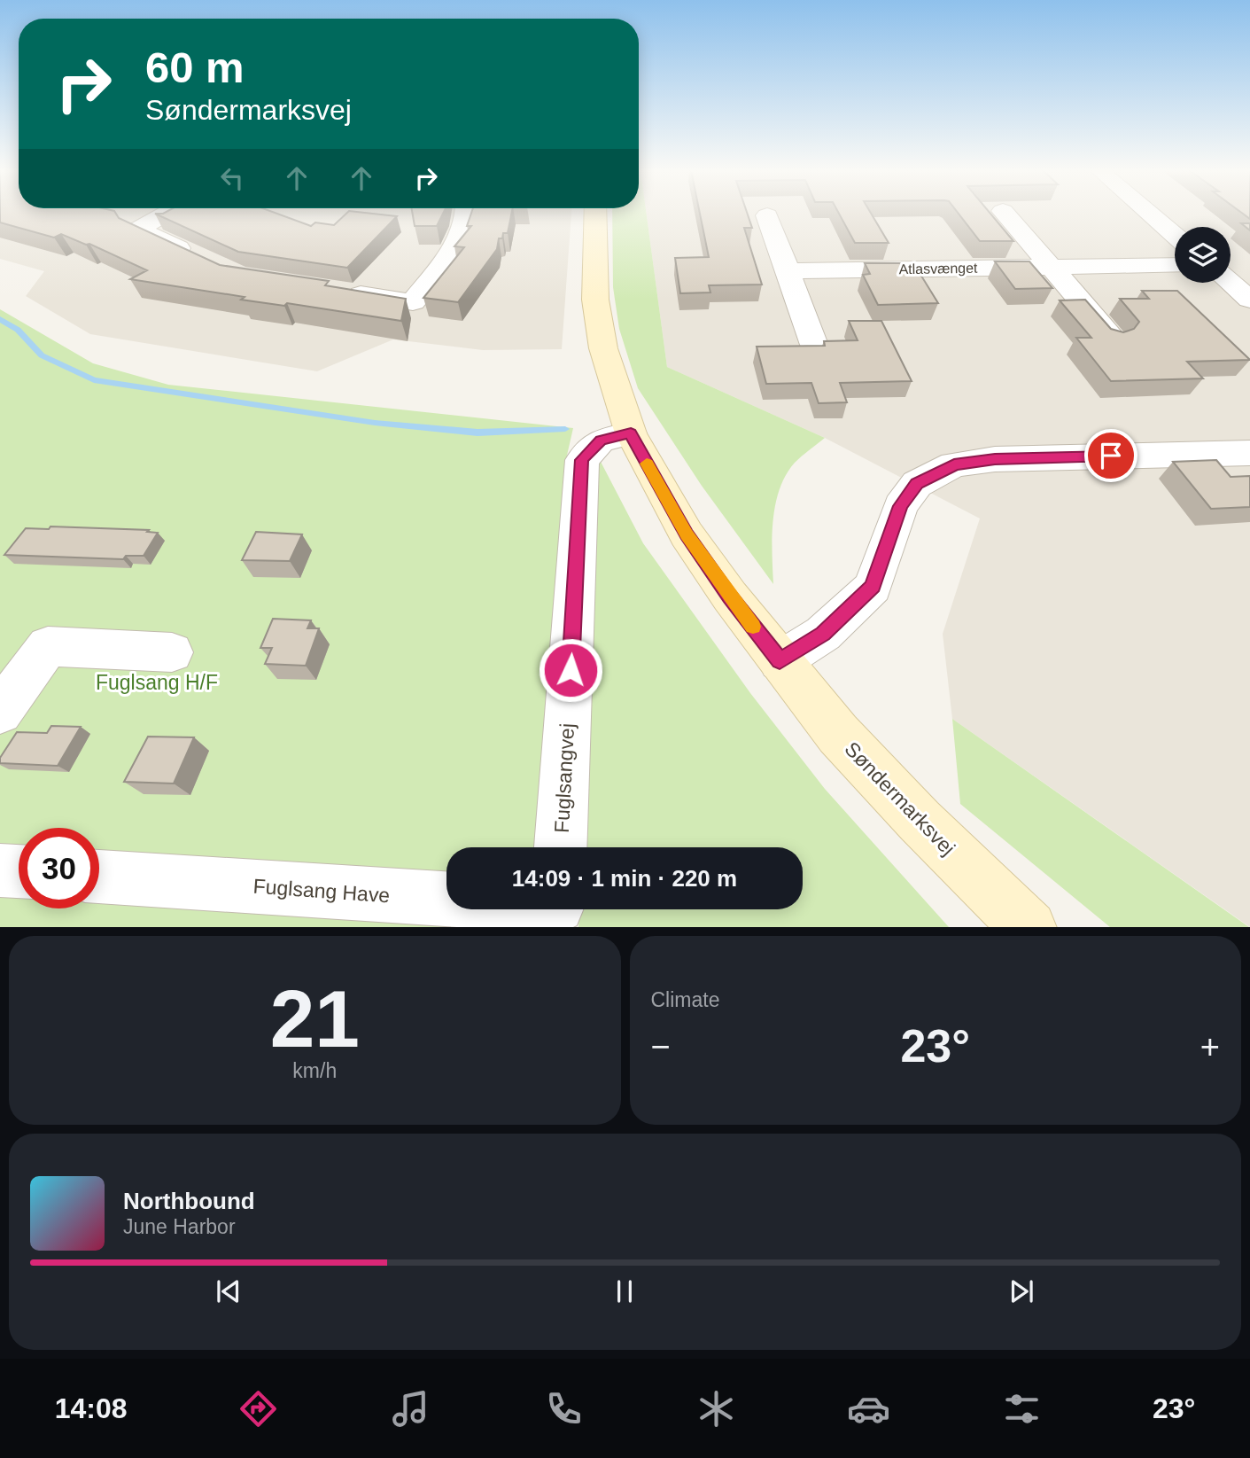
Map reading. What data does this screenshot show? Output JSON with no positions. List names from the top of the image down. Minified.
{"streets":{"street":["Atlasvænget","Fuglsangvej","Søndermarksvej","Fuglsang Have"]},"crossings":[["Fuglsangvej","Søndermarksvej"]],"parks":["Fuglsang H/F"],"page":{"turn":["60 m","Søndermarksvej"],"limit":"30","trip":"14:09 · 1 min · 220 m","tile":[["21","km/h"],"Climate"],"heat":["−","23°","+"],"song":["Northbound","June Harbor"],"tabs":["14:08","23°"]}}
